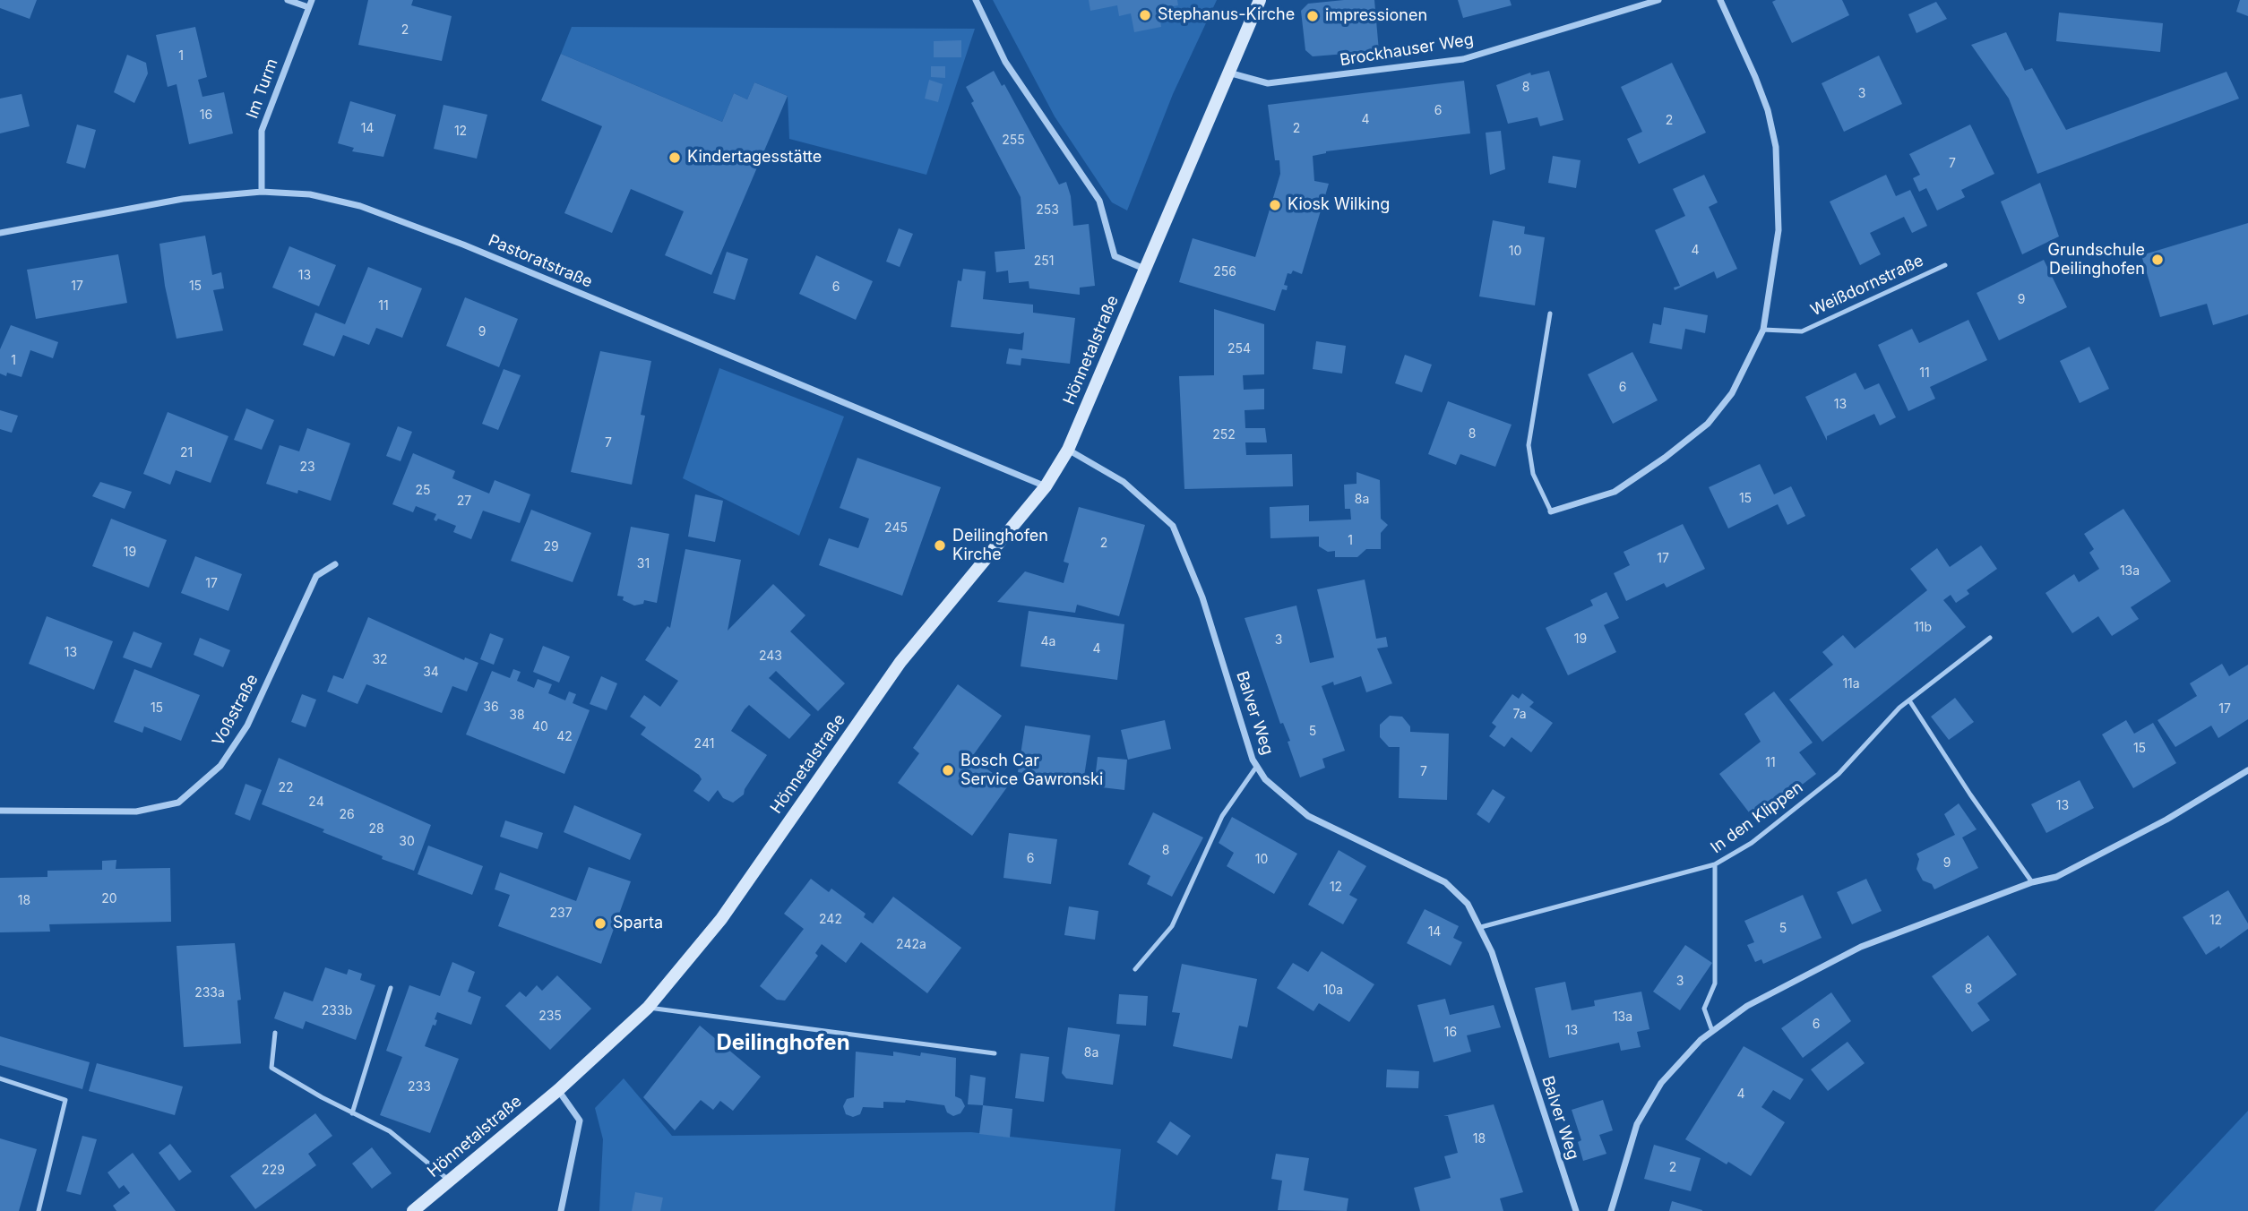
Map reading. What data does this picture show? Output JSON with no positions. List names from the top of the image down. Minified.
{"streets":{"main road":["Hönnetalstraße"],"street":["Brockhauser Weg","Im Turm","Pastoratstraße","Voßstraße","Balver Weg"],"lane":["Weißdornstraße","In den Klippen"]},"crossings":[["Brockhauser Weg","Hönnetalstraße"],["Im Turm","Pastoratstraße"],["Pastoratstraße","Hönnetalstraße"],["Hönnetalstraße","Balver Weg"]],"districts":["Deilinghofen"],"places":["Stephanus-Kirche","impressionen","Kindertagesstätte","Kiosk Wilking","Grundschule Deilinghofen","Deilinghofen Kirche","Bosch Car Service Gawronski","Sparta"],"house_numbers":["2","1","8","3","6","16","4","2","14","2","12","255","7","253","4","10","251","256","13","17","15","6","9","11","9","254","1","11","6","13","8","252","7","21","23","25","15","8a","27","245","1","2","29","19","17","31","13a","17","11b","19","3","4a","4","13","243","32","34","11a","36","15","17","7a","38","40","5","42","241","15","11","7","22","24","13","26","28","30","8","6","10","9","12","20","18","237","242","12","5","14","242a","3","8","10a","233a","233b","235","13a","6","13","16","8a","233","4","18","2","229"]}
